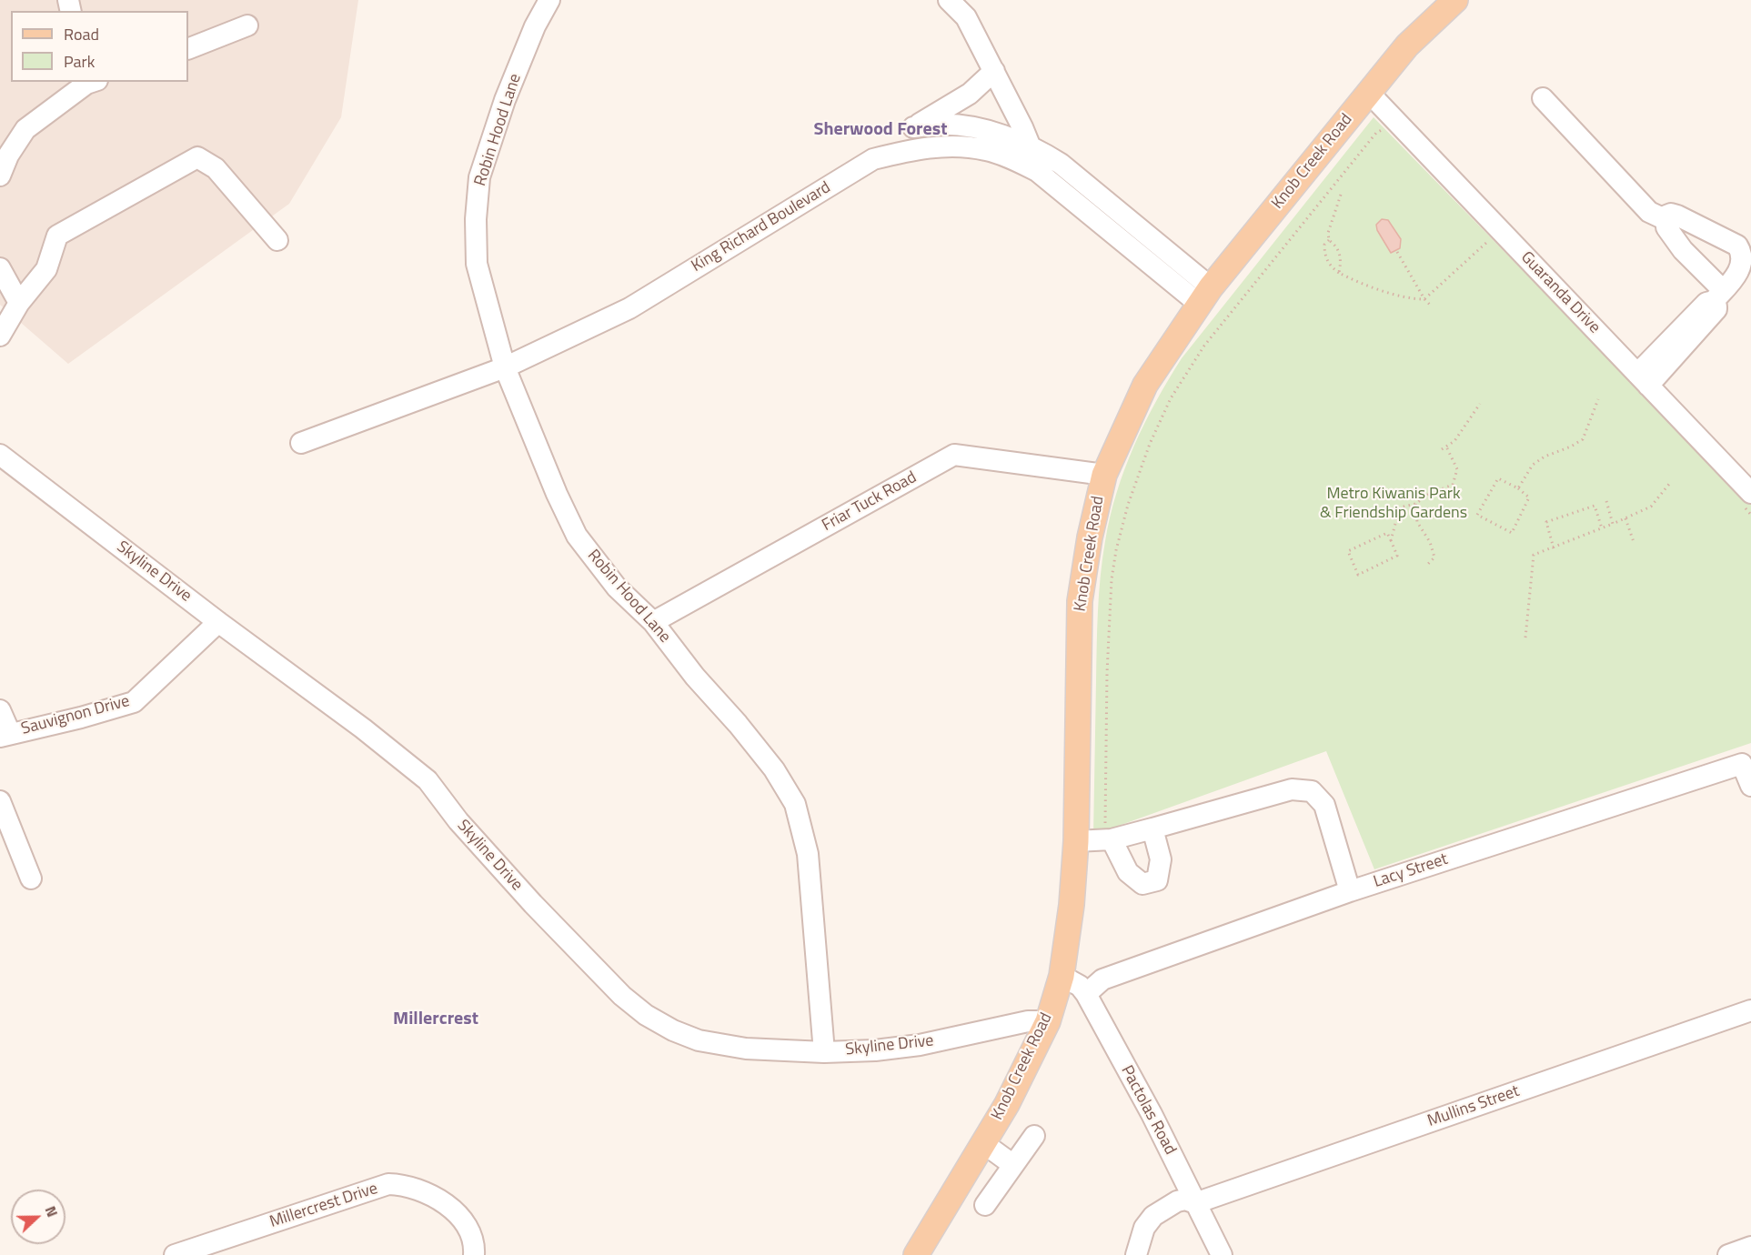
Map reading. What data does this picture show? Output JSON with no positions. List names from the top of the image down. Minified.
{"streets":{"main road":["Knob Creek Road"],"street":["Robin Hood Lane","King Richard Boulevard","Guaranda Drive","Friar Tuck Road","Skyline Drive","Sauvignon Drive","Lacy Street","Mullins Street","Pactolas Road","Millercrest Drive"]},"crossings":[["Robin Hood Lane","King Richard Boulevard"],["Robin Hood Lane","Friar Tuck Road"],["Robin Hood Lane","Skyline Drive"],["Knob Creek Road","King Richard Boulevard"],["Knob Creek Road","Guaranda Drive"],["Knob Creek Road","Friar Tuck Road"],["Knob Creek Road","Skyline Drive"],["Knob Creek Road","Pactolas Road"],["Skyline Drive","Sauvignon Drive"],["Lacy Street","Pactolas Road"],["Mullins Street","Pactolas Road"]],"districts":["Sherwood Forest","Millercrest"],"parks":["Metro Kiwanis Park & Friendship Gardens"],"legend":["Road","Park"],"north":"right"}
